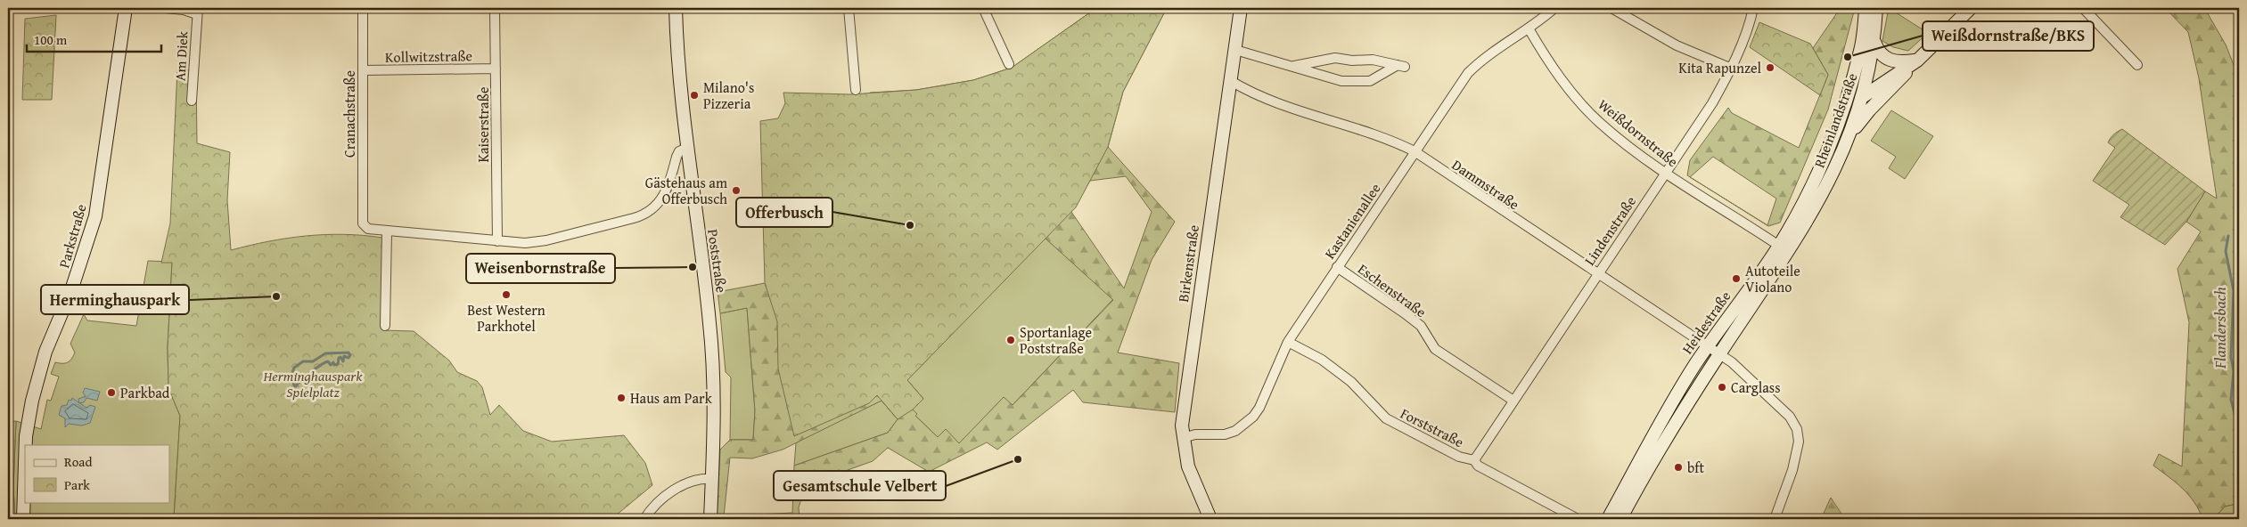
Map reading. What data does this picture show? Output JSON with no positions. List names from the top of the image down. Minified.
{"streets":{"street":["Am Diek","Kollwitzstraße","Cranachstraße","Rheinlandstraße","Kaiserstraße","Weißdornstraße","Dammstraße","Kastanienallee","Lindenstraße","Parkstraße","Poststraße","Birkenstraße","Eschenstraße","Heidestraße","Forststraße"]},"crossings":[["Kollwitzstraße","Cranachstraße"],["Kollwitzstraße","Kaiserstraße"],["Rheinlandstraße","Heidestraße"],["Weißdornstraße","Kastanienallee"],["Weißdornstraße","Lindenstraße"],["Weißdornstraße","Heidestraße"],["Dammstraße","Kastanienallee"],["Dammstraße","Lindenstraße"],["Dammstraße","Birkenstraße"],["Dammstraße","Heidestraße"],["Kastanienallee","Birkenstraße"],["Kastanienallee","Eschenstraße"],["Kastanienallee","Forststraße"],["Lindenstraße","Eschenstraße"],["Lindenstraße","Forststraße"]],"water":["Flandersbach"],"parks":["Herminghauspark Spielplatz"],"places":["Weißdornstraße/BKS","Kita Rapunzel","Milano's Pizzeria","Gästehaus am Offerbusch","Offerbusch","Weisenbornstraße","Autoteile Violano","Best Western Parkhotel","Herminghauspark","Sportanlage Poststraße","Carglass","Parkbad","Haus am Park","Gesamtschule Velbert","bft"],"legend":["Road","Park"],"scale_bar":"100 m"}
